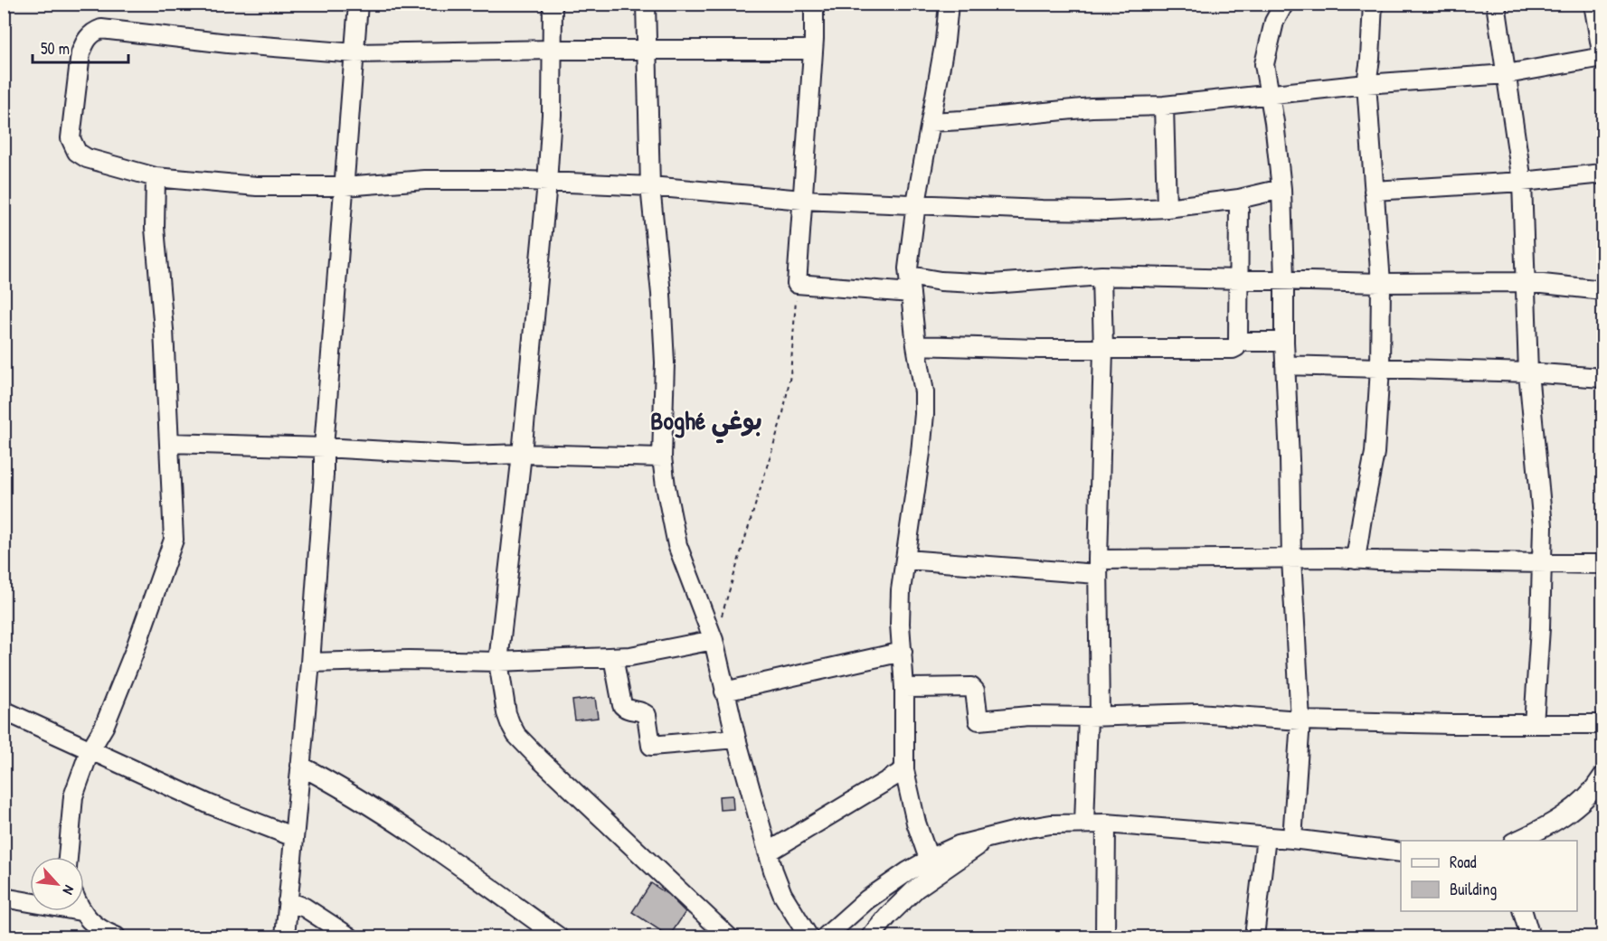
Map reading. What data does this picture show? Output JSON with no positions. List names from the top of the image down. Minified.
{"districts":["Boghé بوغي"],"legend":["Road","Building"],"scale_bar":"50 m","north":"bottom right"}
